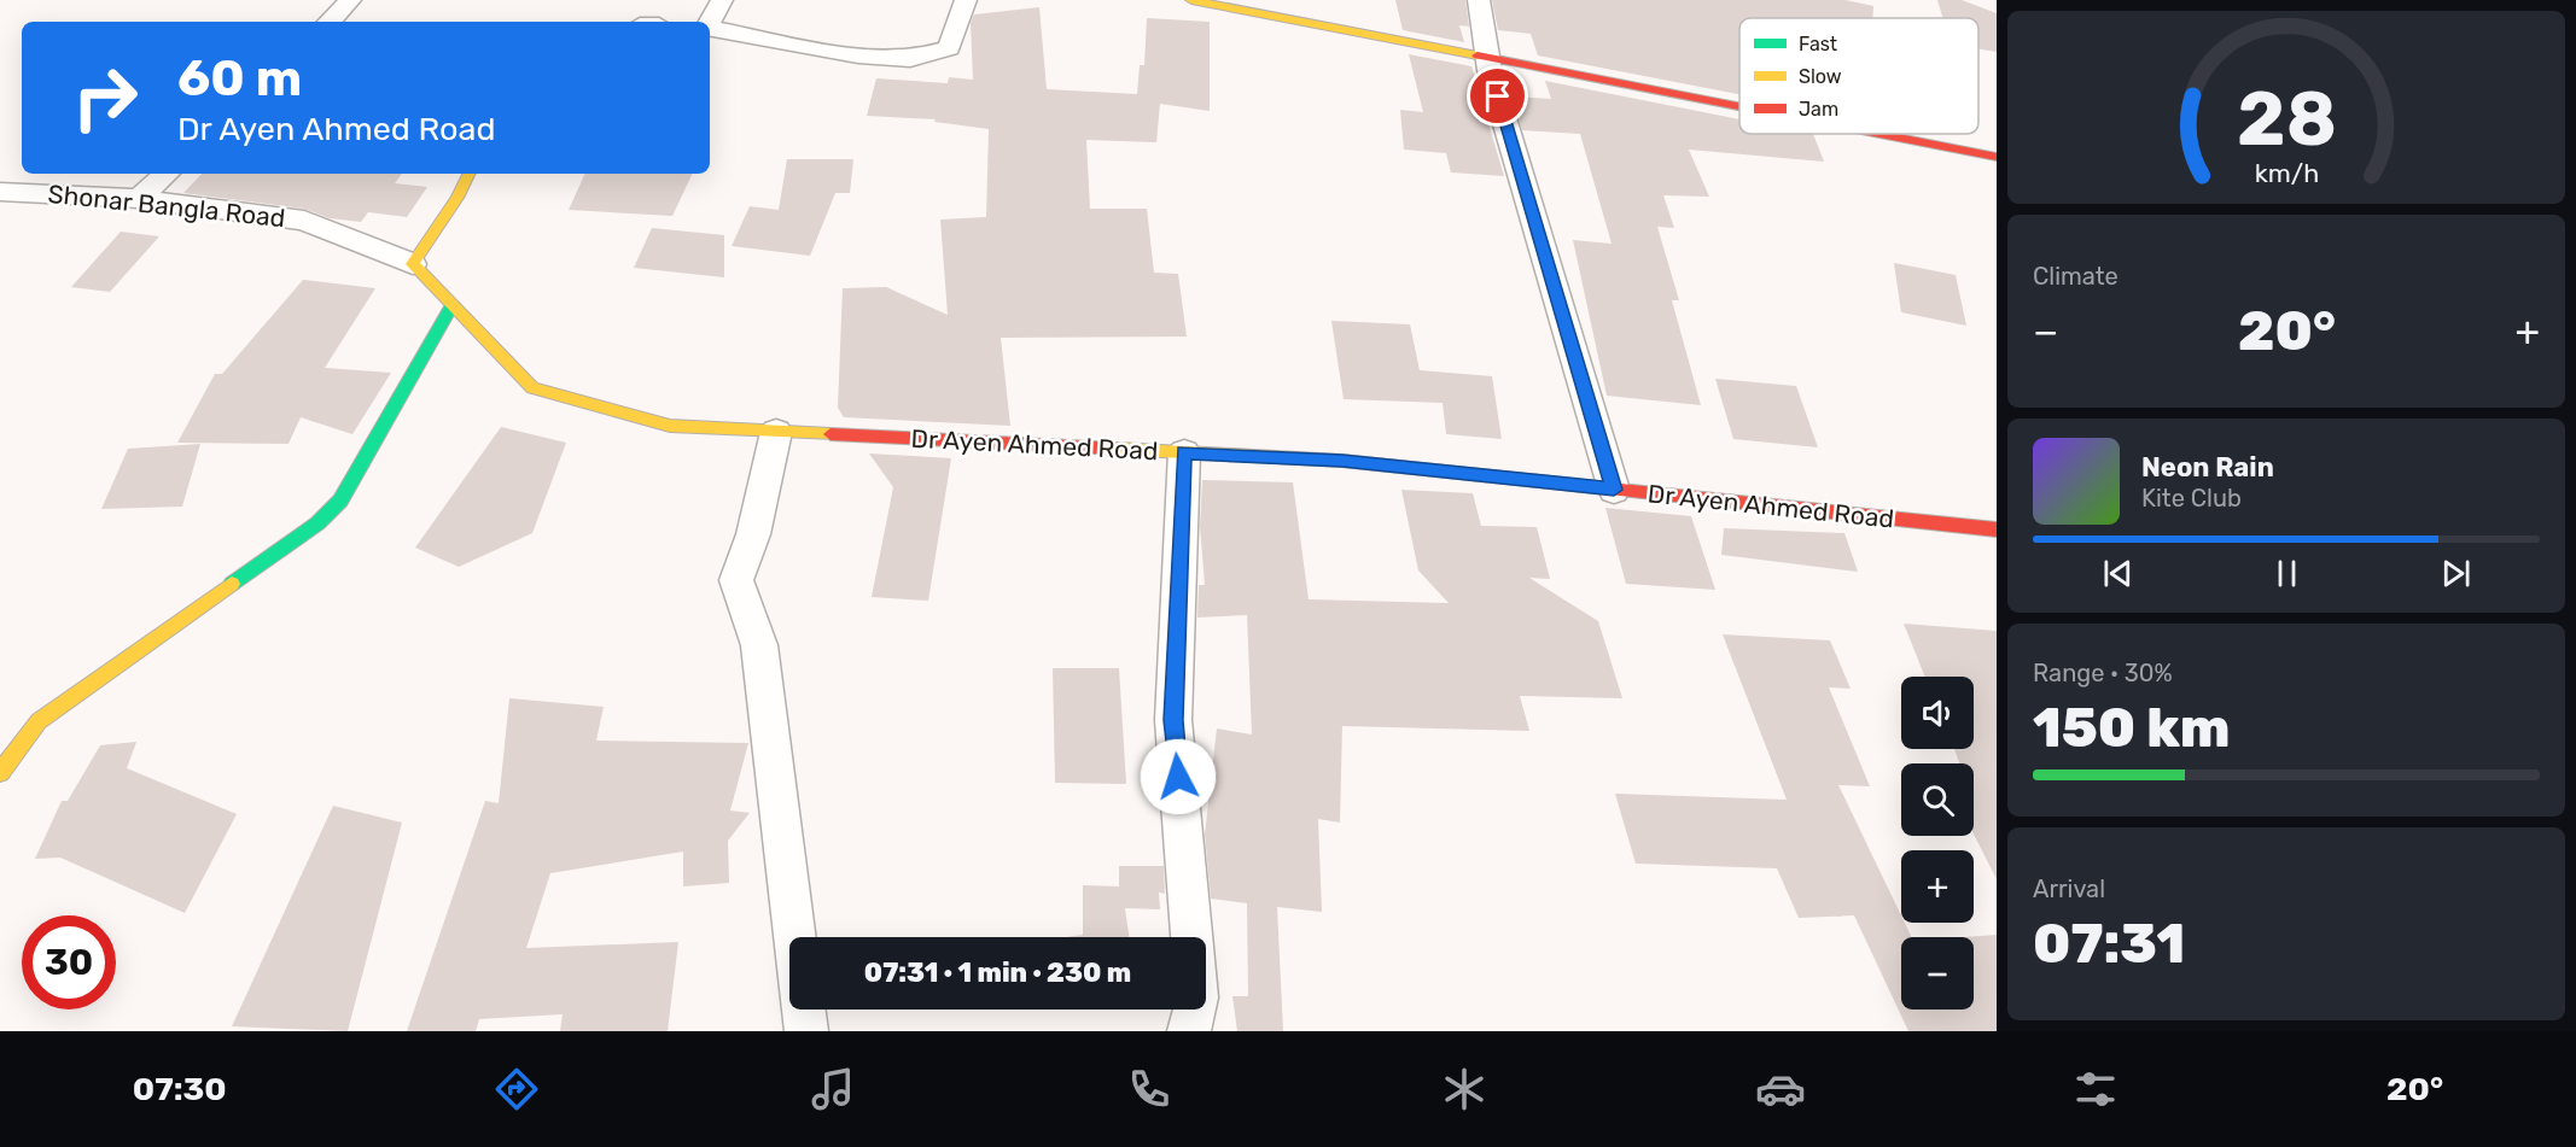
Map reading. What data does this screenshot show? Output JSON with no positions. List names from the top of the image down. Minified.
{"streets":{"street":["Shonar Bangla Road","Dr Ayen Ahmed Road"]},"crossings":[["Shonar Bangla Road","Dr Ayen Ahmed Road"]],"legend":["Fast","Slow","Jam"],"page":{"turn":["60 m","Dr Ayen Ahmed Road"],"tile":["Climate",["Range · 30%","150 km"],["Arrival","07:31"]],"heat":["−","20°","+"],"song":["Neon Rain","Kite Club"],"map_buttons":["+","−"],"limit":"30","trip":"07:31 · 1 min · 230 m","tabs":["07:30","20°"],"gauge":["28","km/h"]}}
